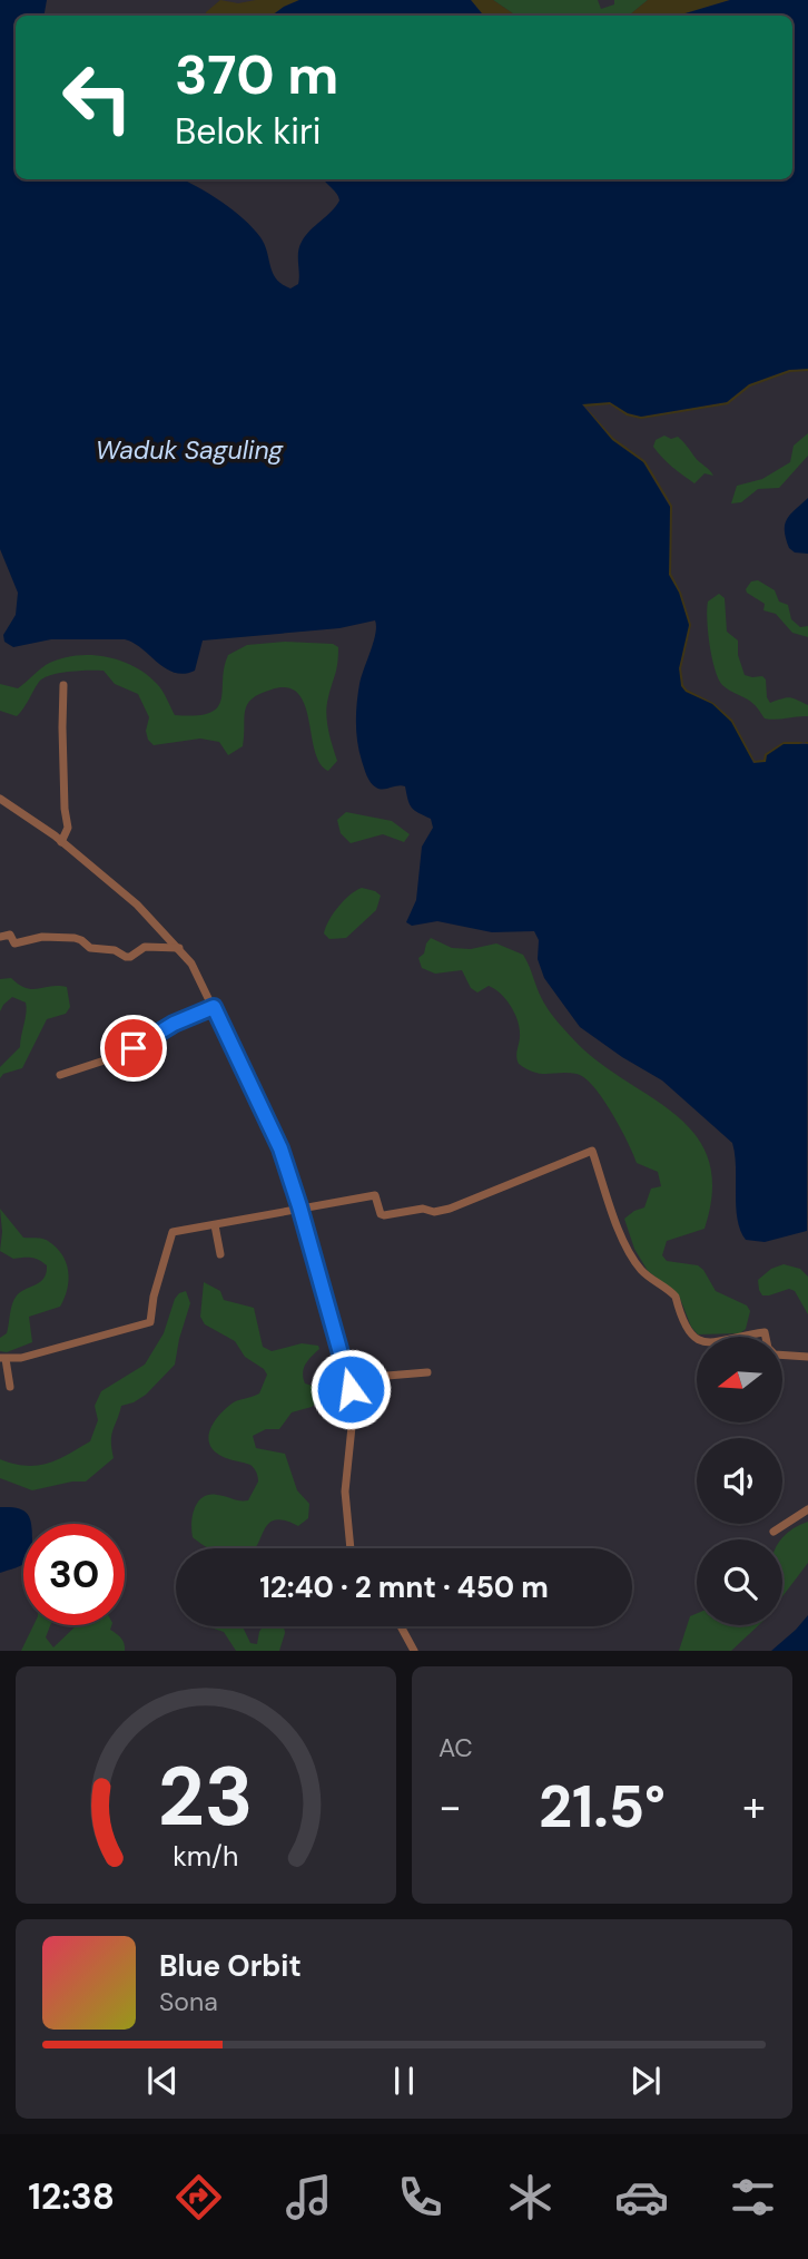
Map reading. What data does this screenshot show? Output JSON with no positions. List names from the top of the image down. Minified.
{"water":["Waduk Saguling"],"north":"left","page":{"turn":["370 m","Belok kiri"],"limit":"30","trip":"12:40 · 2 mnt · 450 m","tile":"AC","heat":["−","21.5°","+"],"song":["Blue Orbit","Sona"],"tabs":"12:38","gauge":["23","km/h"]}}
